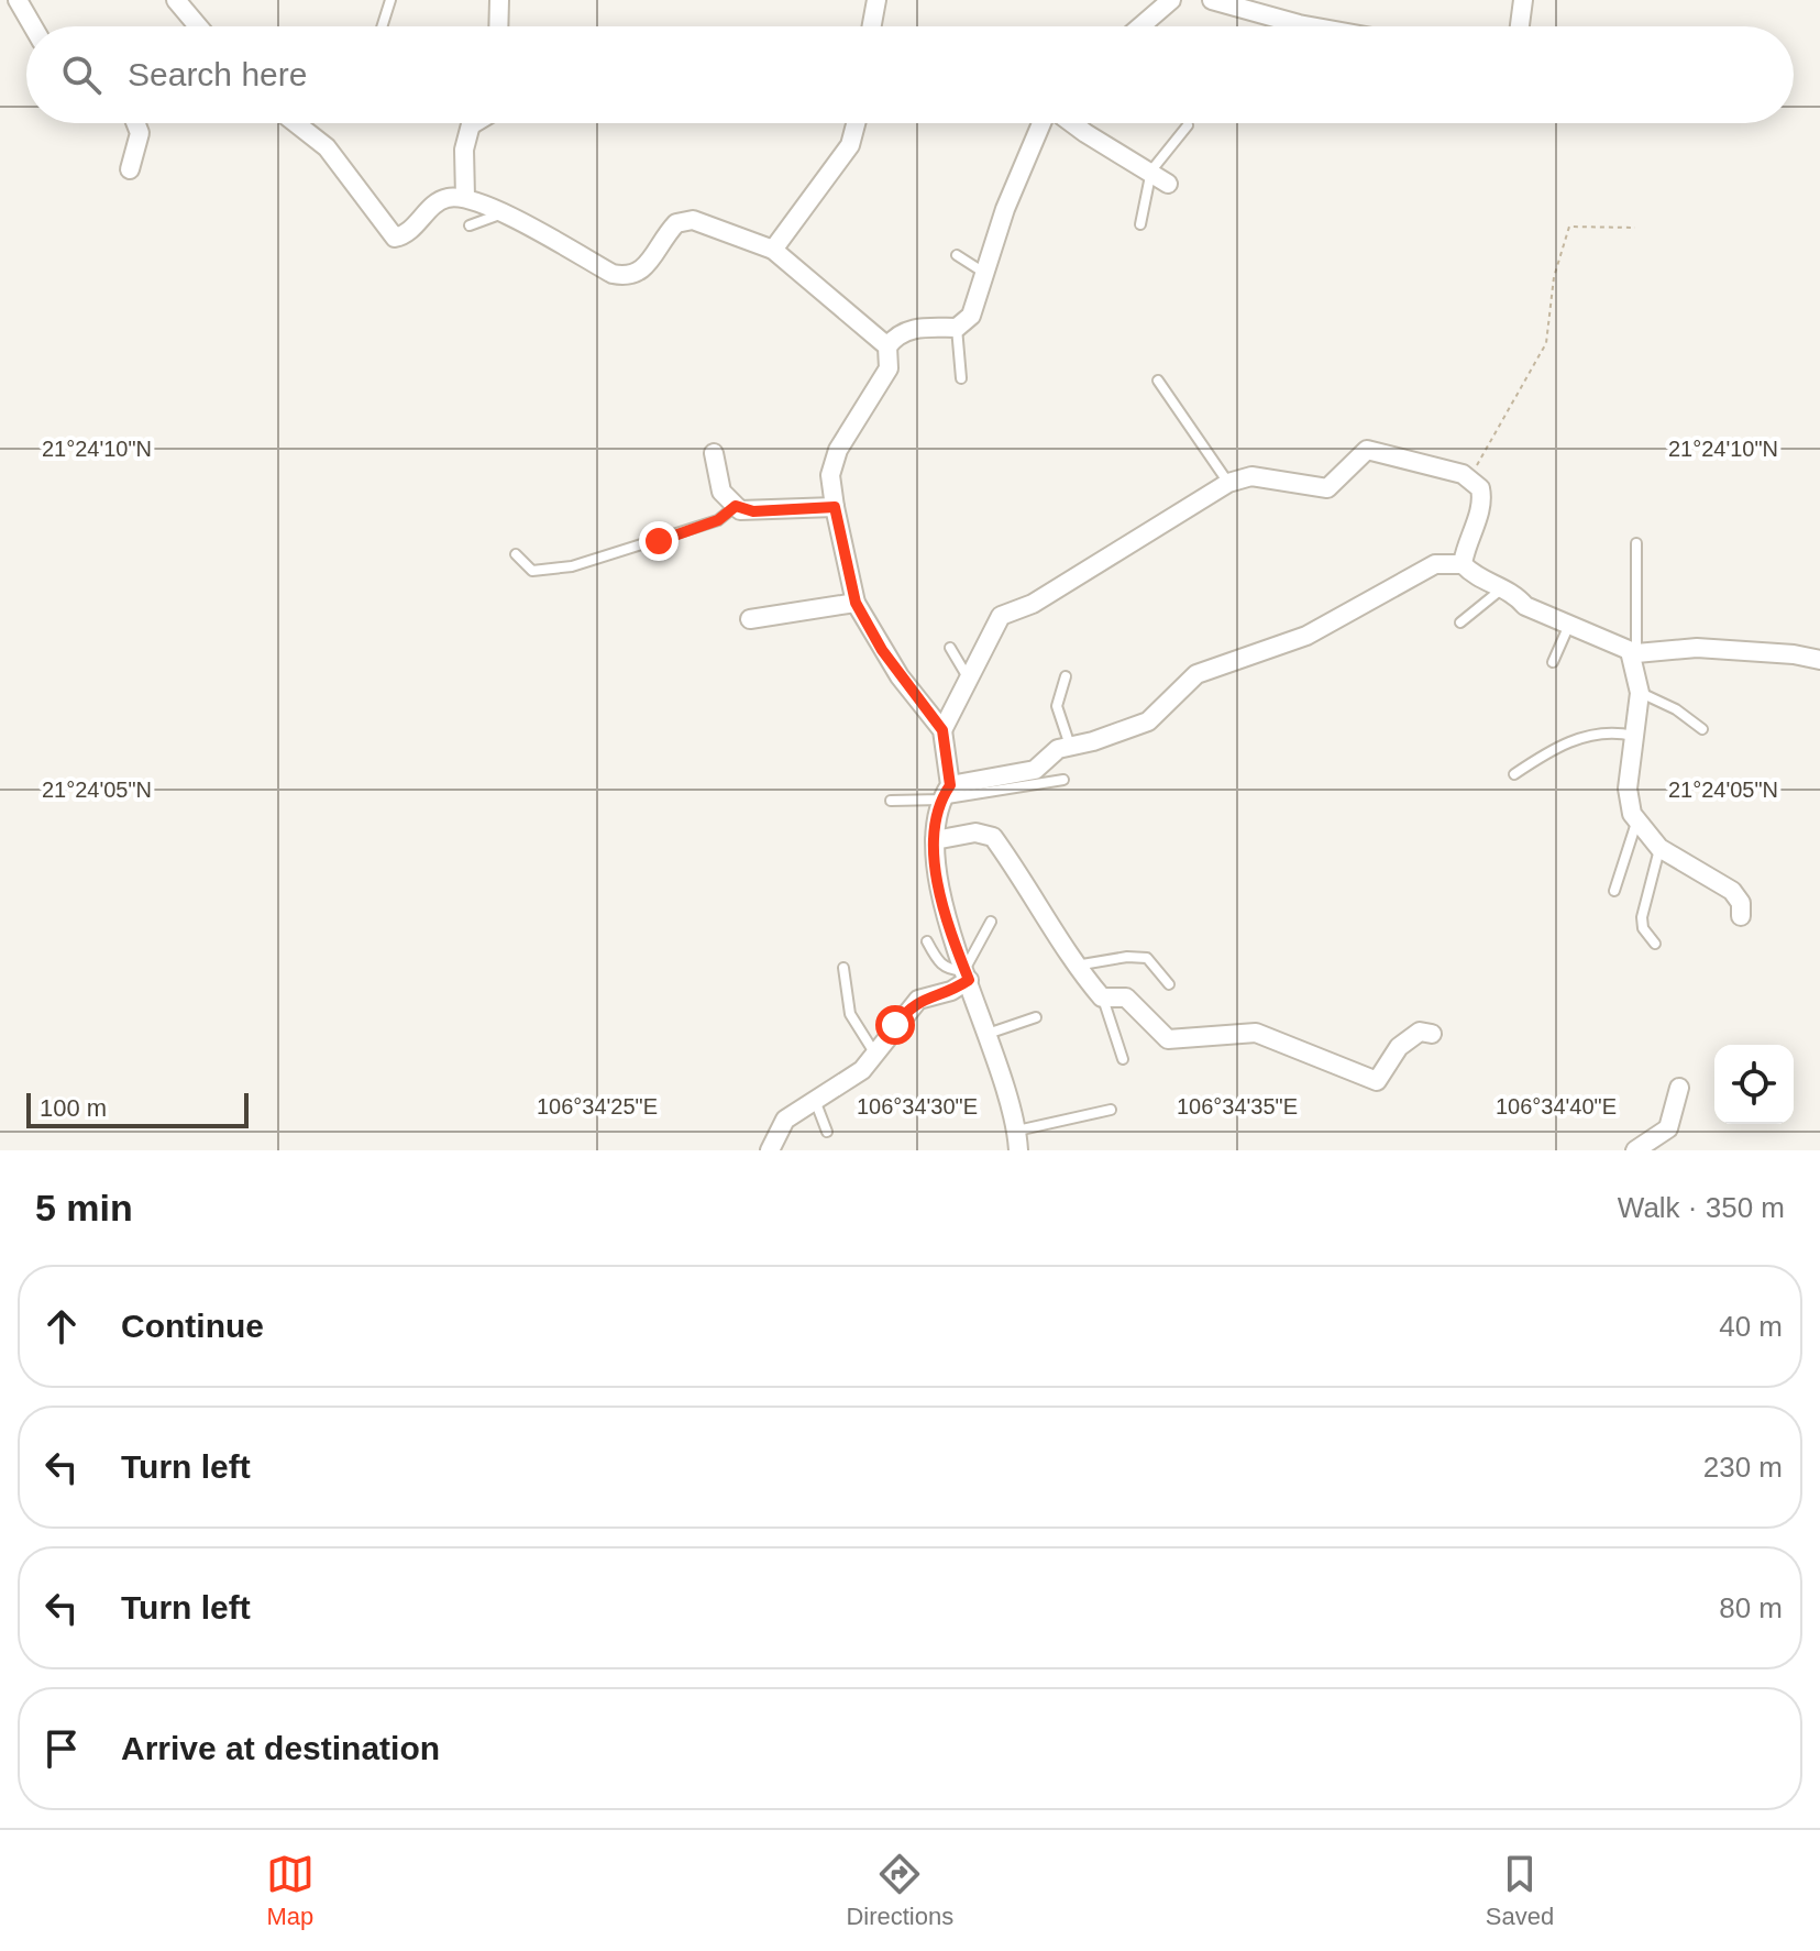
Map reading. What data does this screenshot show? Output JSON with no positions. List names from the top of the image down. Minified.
{"scale_bar":"100 m","page":{"search":"Search here","scale":"100 m","heading":["5 min","Walk · 350 m"],"list":[["Continue","40 m"],["Turn left","230 m"],["Turn left","80 m"],"Arrive at destination"],"nav":["Map","Directions","Saved"]},"coordinates":["21°24'10\"N","21°24'05\"N","106°34'25\"E","106°34'30\"E","106°34'35\"E","106°34'40\"E"]}
